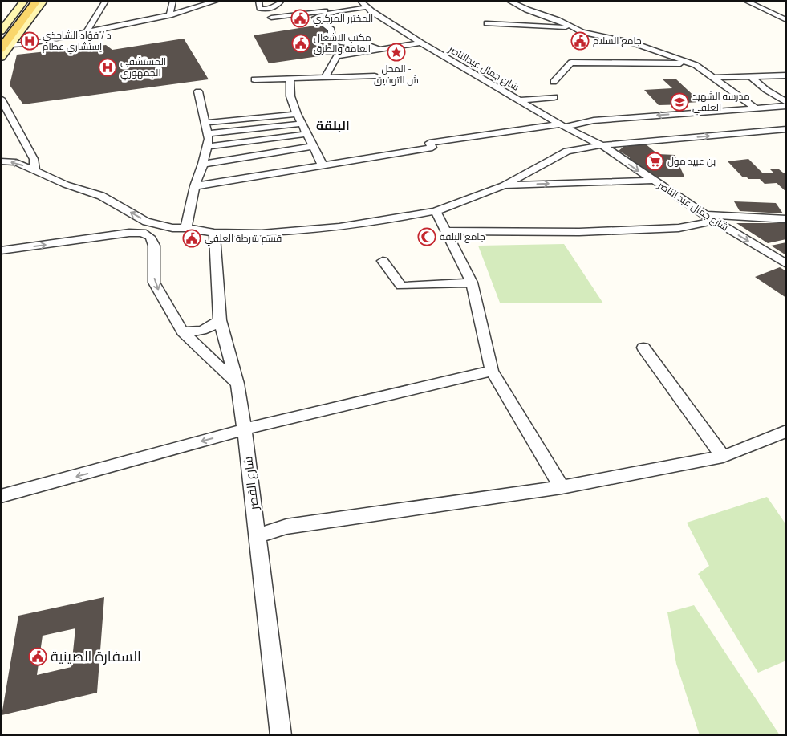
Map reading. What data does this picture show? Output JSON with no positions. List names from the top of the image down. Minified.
{"streets":{"street":["شارع جمال عبدالناصر","شارع جمال عبد الناصر","شارع القصر"]},"crossings":[["شارع جمال عبدالناصر","شارع جمال عبد الناصر"]],"one_way":["شارع جمال عبد الناصر"],"districts":["البلقة"],"places":{"public building":["المختبر المركزي","جامع السلام","مكتب الاشغال العامة والطرق","قسم شرطة العلفي","السفارة الصينية"],"hospital":["د / فؤاد الشاحذي إستشاري عظام","المستشفى الجمهوري"],"place":["المحل - ش التوفيق"],"school or university":["مدرسه الشهيد العلفي"],"supermarket":["بن عبيد مول"],"mosque":["جامع البلقة"]}}
